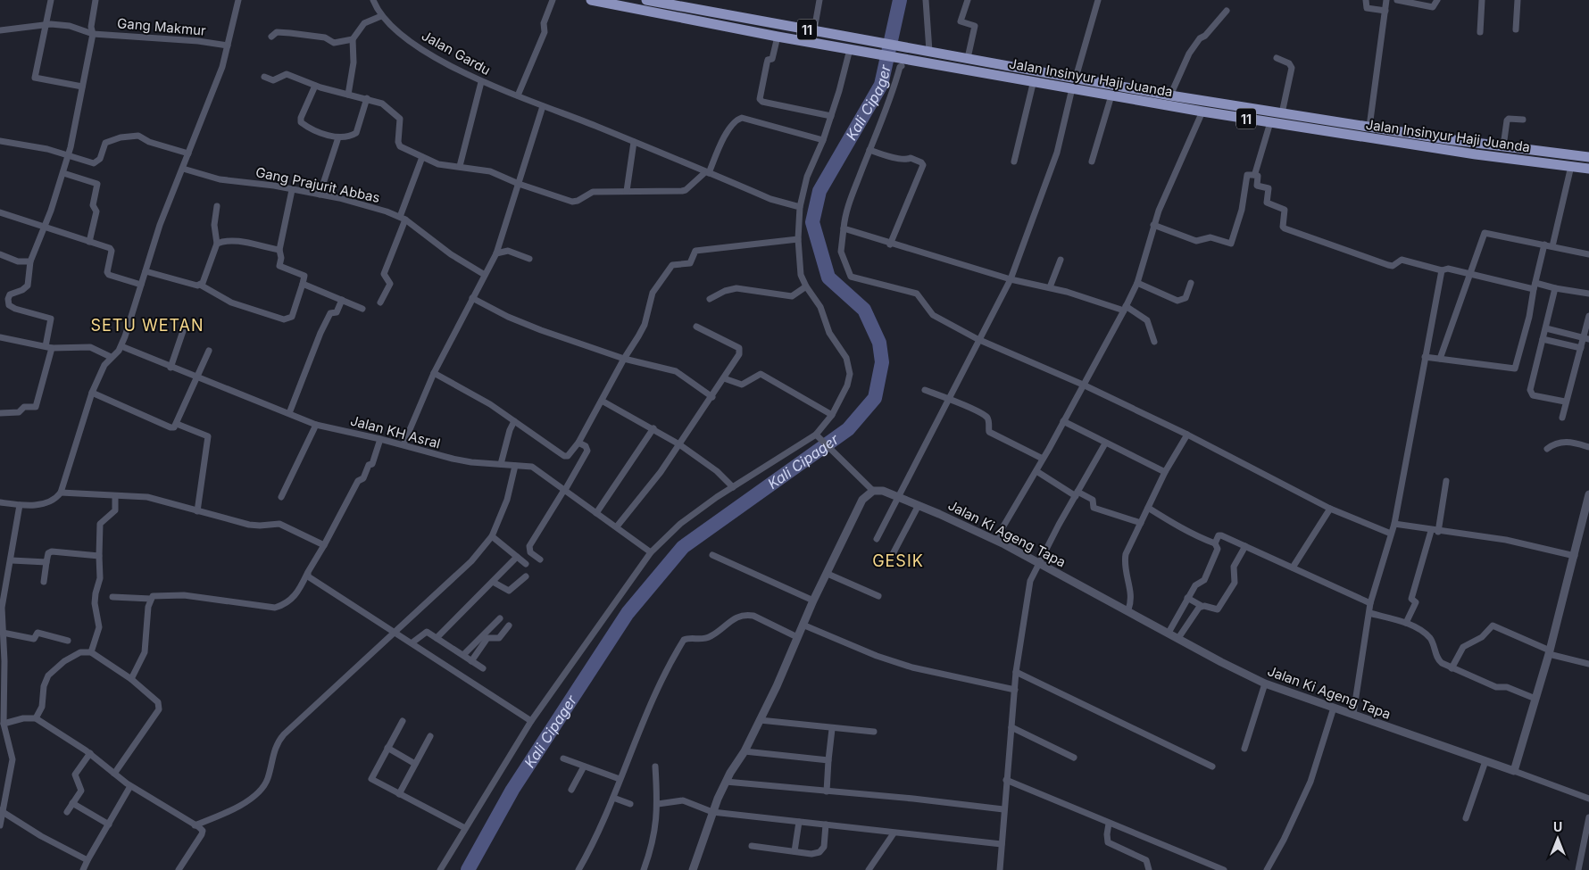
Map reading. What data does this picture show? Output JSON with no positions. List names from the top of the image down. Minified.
{"streets":{"highway":["11","Jalan Insinyur Haji Juanda"],"street":["Gang Makmur","Jalan Gardu","Gang Prajurit Abbas","Jalan KH Asral","Jalan Ki Ageng Tapa"]},"districts":["SETU WETAN","GESIK"],"water":["Kali Cipager"],"north":"top"}
